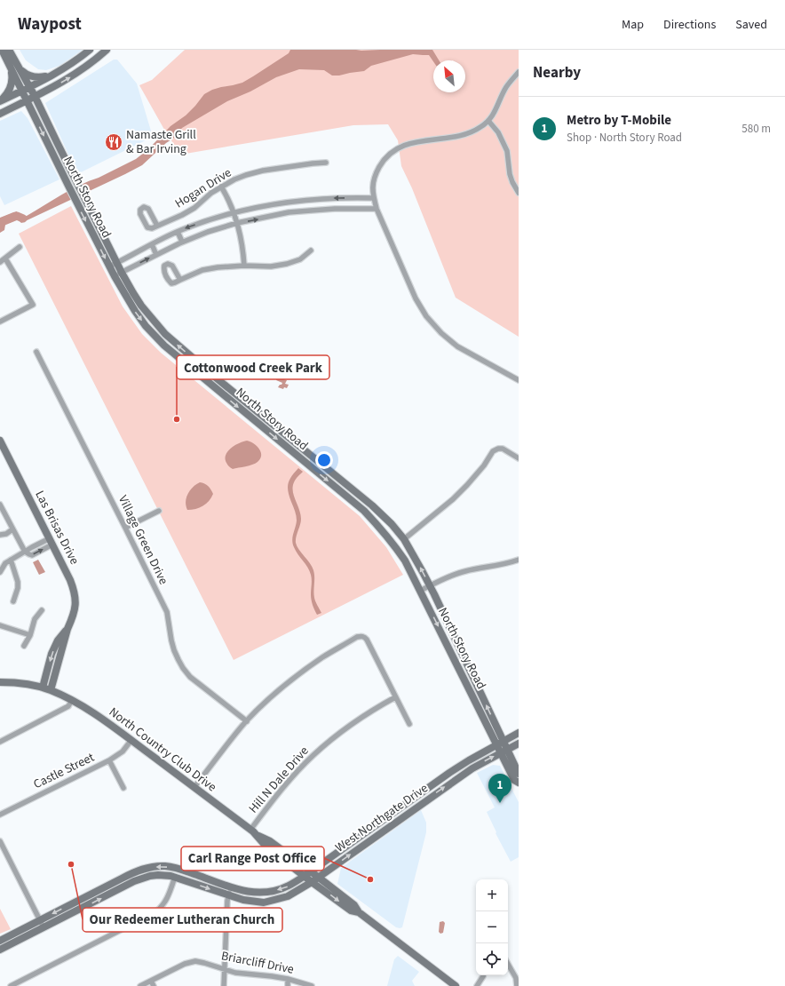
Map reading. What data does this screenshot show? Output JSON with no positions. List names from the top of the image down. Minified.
{"streets":{"main road":["North Story Road","Las Brisas Drive","North Country Club Drive","West Northgate Drive"],"street":["Hogan Drive","Village Green Drive","Castle Street","Hill N Dale Drive","Briarcliff Drive"]},"crossings":[["North Story Road","West Northgate Drive"],["Las Brisas Drive","North Country Club Drive"],["North Country Club Drive","Castle Street"],["North Country Club Drive","Hill N Dale Drive"],["North Country Club Drive","West Northgate Drive"]],"places":{"restaurant":["Namaste Grill & Bar Irving"],"other":["Cottonwood Creek Park","Our Redeemer Lutheran Church","Carl Range Post Office"]},"north":"top left","page":{"header":"Waypost","nav":["Map","Directions","Saved"],"heading":"Nearby","list":[{"mark":"1","name":"Metro by T-Mobile","note":"Shop · North Story Road","value":"580 m"}],"pins":"1","map_buttons":["+","−"]}}
